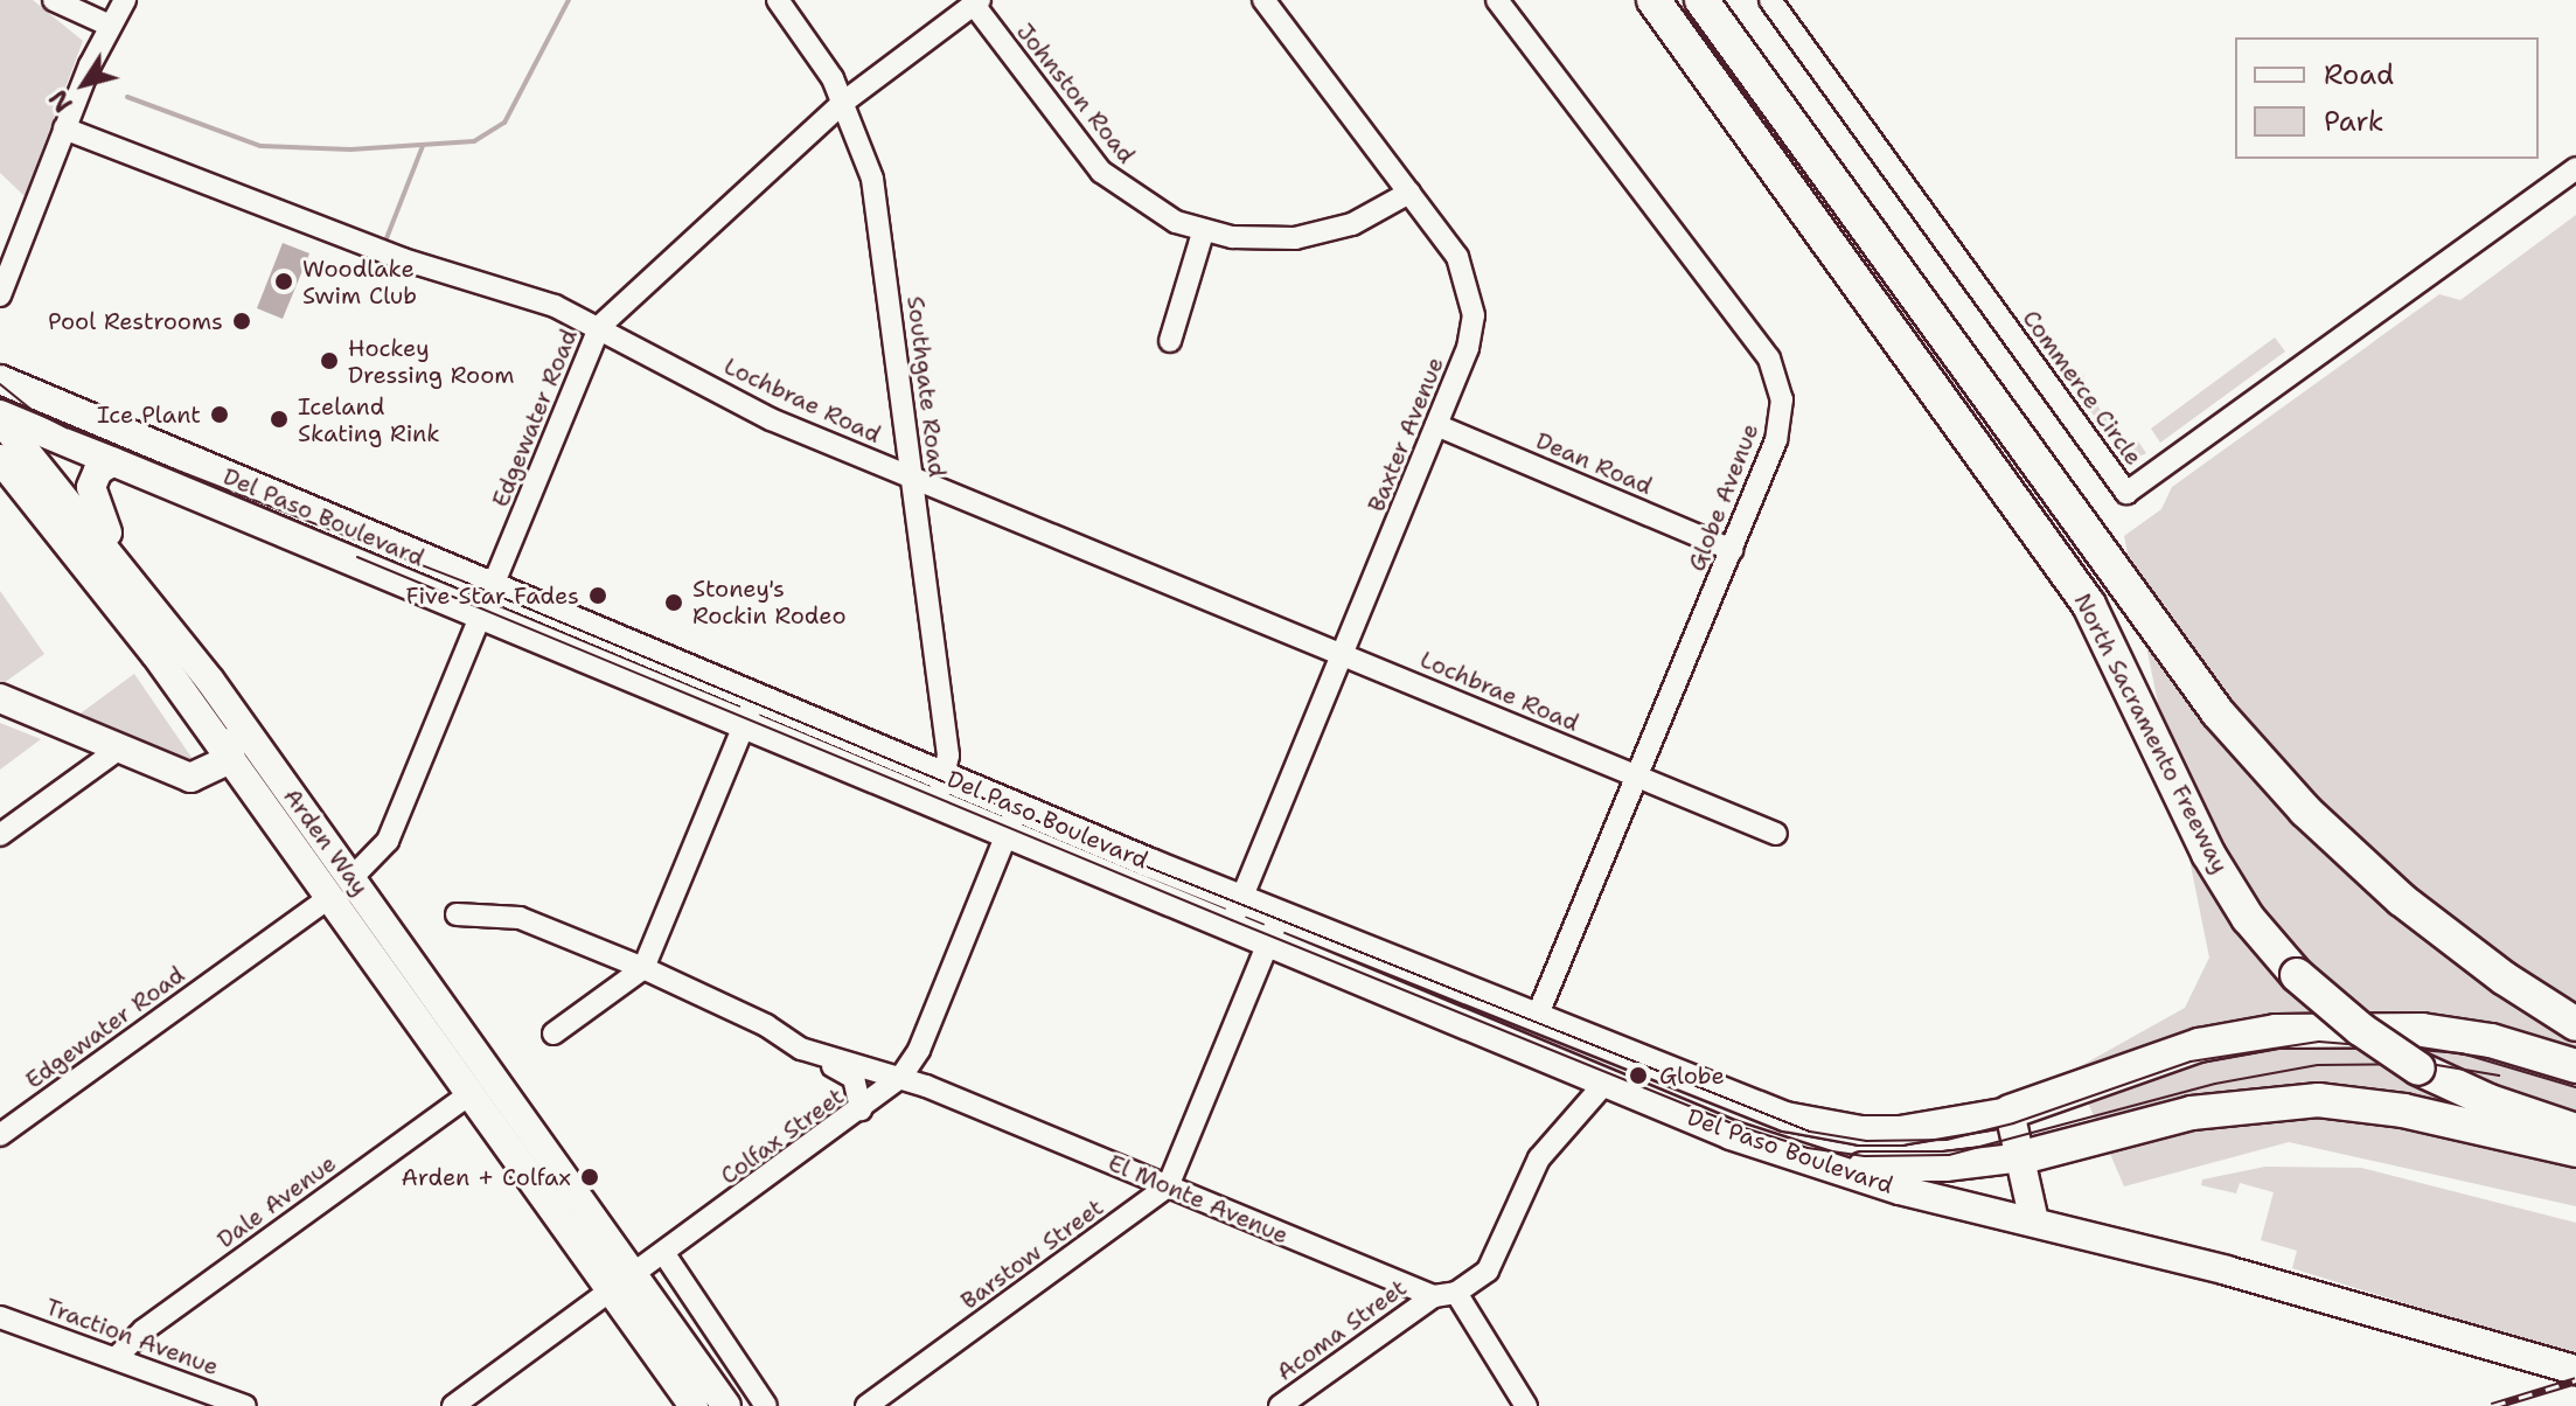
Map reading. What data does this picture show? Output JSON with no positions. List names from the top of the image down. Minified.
{"streets":{"highway":["North Sacramento Freeway"],"main road":["Del Paso Boulevard","Arden Way"],"street":["Johnston Road","Southgate Road","Commerce Circle","Lochbrae Road","Edgewater Road","Baxter Avenue","Dean Road","Globe Avenue","Colfax Street","El Monte Avenue","Dale Avenue","Barstow Street","Acoma Street","Traction Avenue"]},"crossings":[["Johnston Road","Edgewater Road"],["Johnston Road","Baxter Avenue"],["Southgate Road","Lochbrae Road"],["Southgate Road","Edgewater Road"],["Southgate Road","Del Paso Boulevard"],["Lochbrae Road","Edgewater Road"],["Lochbrae Road","Baxter Avenue"],["Lochbrae Road","Globe Avenue"],["Edgewater Road","Del Paso Boulevard"],["Edgewater Road","Arden Way"],["Baxter Avenue","Dean Road"],["Baxter Avenue","Del Paso Boulevard"],["Dean Road","Globe Avenue"],["Globe Avenue","Del Paso Boulevard"],["Del Paso Boulevard","Arden Way"],["Del Paso Boulevard","Colfax Street"],["Arden Way","Colfax Street"],["Arden Way","Dale Avenue"],["Colfax Street","El Monte Avenue"],["El Monte Avenue","Barstow Street"],["El Monte Avenue","Acoma Street"],["Dale Avenue","Traction Avenue"]],"places":["Woodlake Swim Club","Pool Restrooms","Hockey Dressing Room","Ice Plant","Iceland Skating Rink","Five Star Fades","Stoney's Rockin Rodeo","Globe","Arden + Colfax"],"legend":["Road","Park"],"north":"bottom left"}
